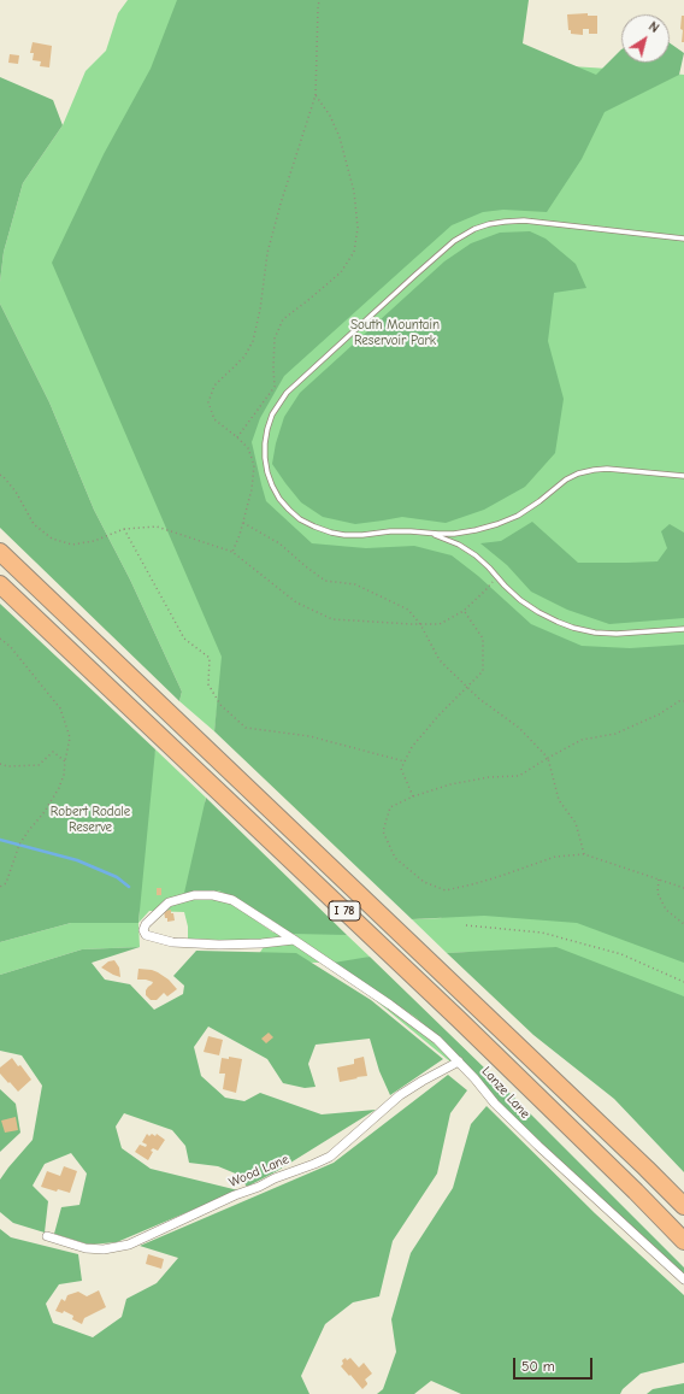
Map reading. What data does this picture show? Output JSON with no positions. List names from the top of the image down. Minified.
{"streets":{"highway":["I 78"],"street":["Lanze Lane","Wood Lane"]},"crossings":[["Lanze Lane","Wood Lane"]],"parks":["South Mountain Reservoir Park","Robert Rodale Reserve"],"scale_bar":"50 m","north":"top right"}
